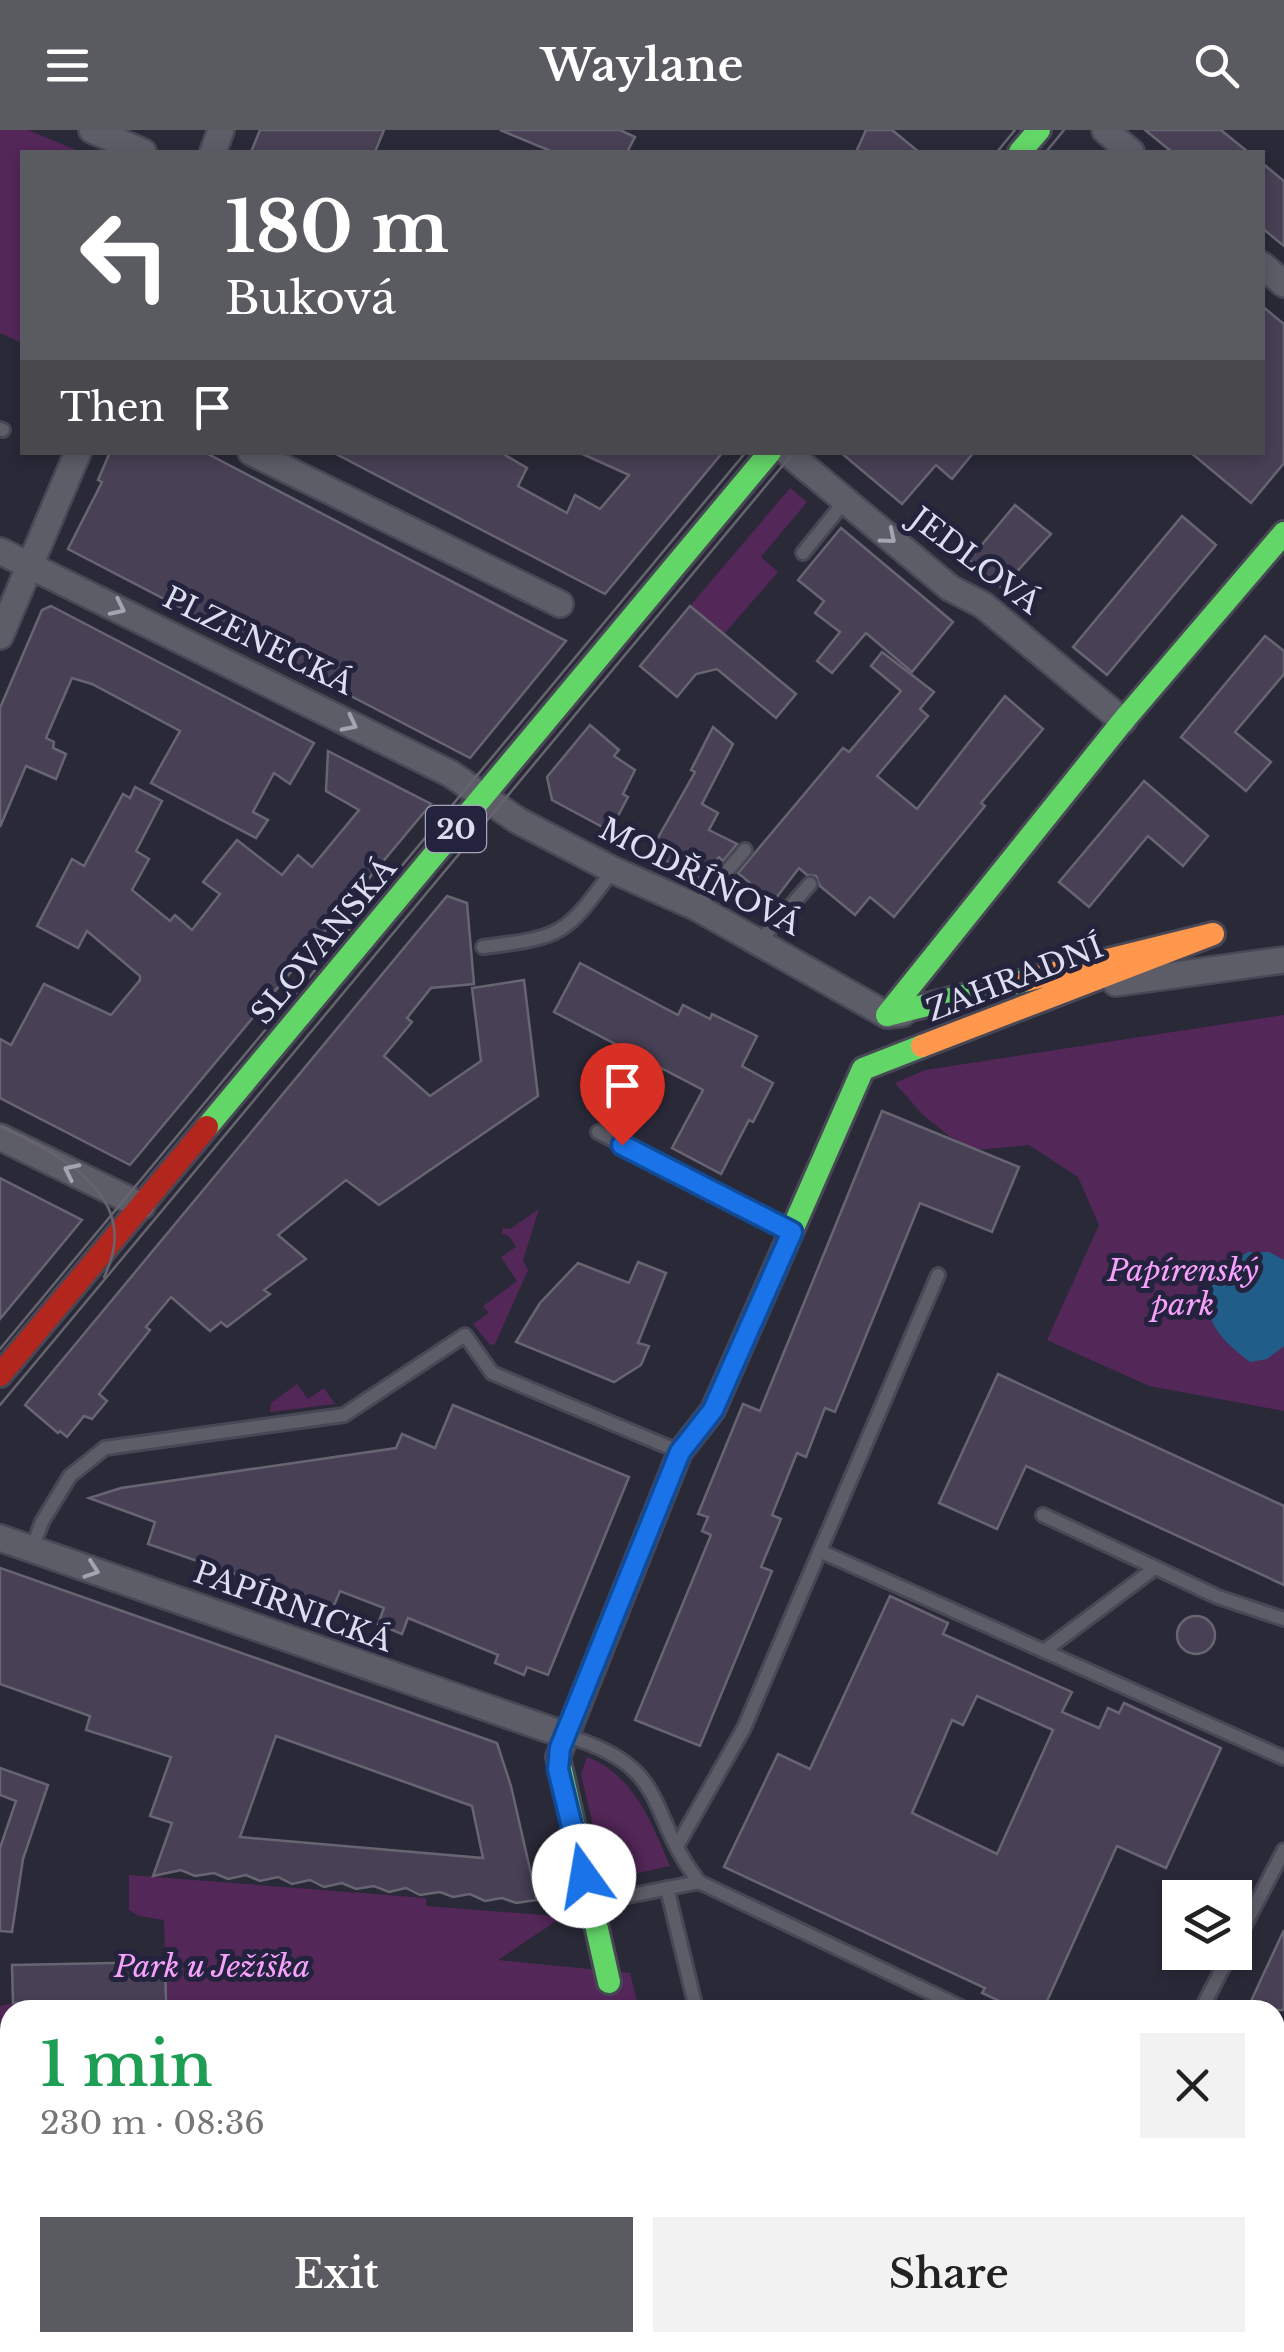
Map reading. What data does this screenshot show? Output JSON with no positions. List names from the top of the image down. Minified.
{"streets":{"street":["JEDLOVÁ","PLZENECKÁ","20","MODŘÍNOVÁ","SLOVANSKÁ","ZAHRADNÍ","PAPÍRNICKÁ"]},"crossings":[["JEDLOVÁ","ZAHRADNÍ"],["PLZENECKÁ","MODŘÍNOVÁ"],["PLZENECKÁ","SLOVANSKÁ"],["MODŘÍNOVÁ","SLOVANSKÁ"],["MODŘÍNOVÁ","ZAHRADNÍ"],["ZAHRADNÍ","PAPÍRNICKÁ"]],"one_way":["JEDLOVÁ","PAPÍRNICKÁ"],"parks":["Papírenský park","Park u Ježíška"],"page":{"header":"Waylane","turn":["180 m","Buková"],"then":"Then","heading":["1 min","230 m · 08:36"],"buttons":["Exit","Share"]}}
